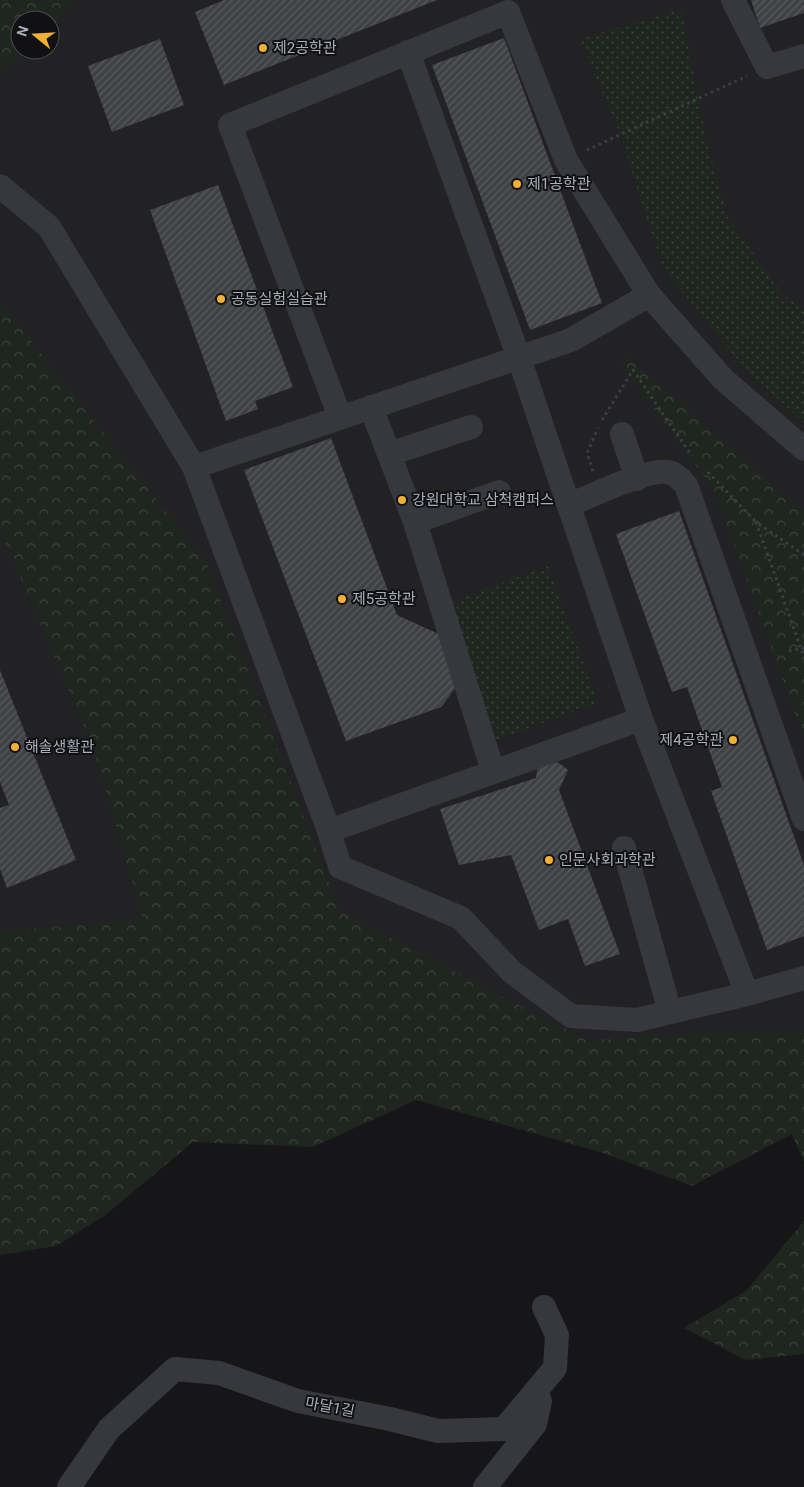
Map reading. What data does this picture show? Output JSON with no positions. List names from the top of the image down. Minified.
{"streets":{"lane":["마달1길"]},"places":["제2공학관","제1공학관","공동실험실습관","강원대학교 삼척캠퍼스","제5공학관","제4공학관","해솔생활관","인문사회과학관"],"north":"left"}
